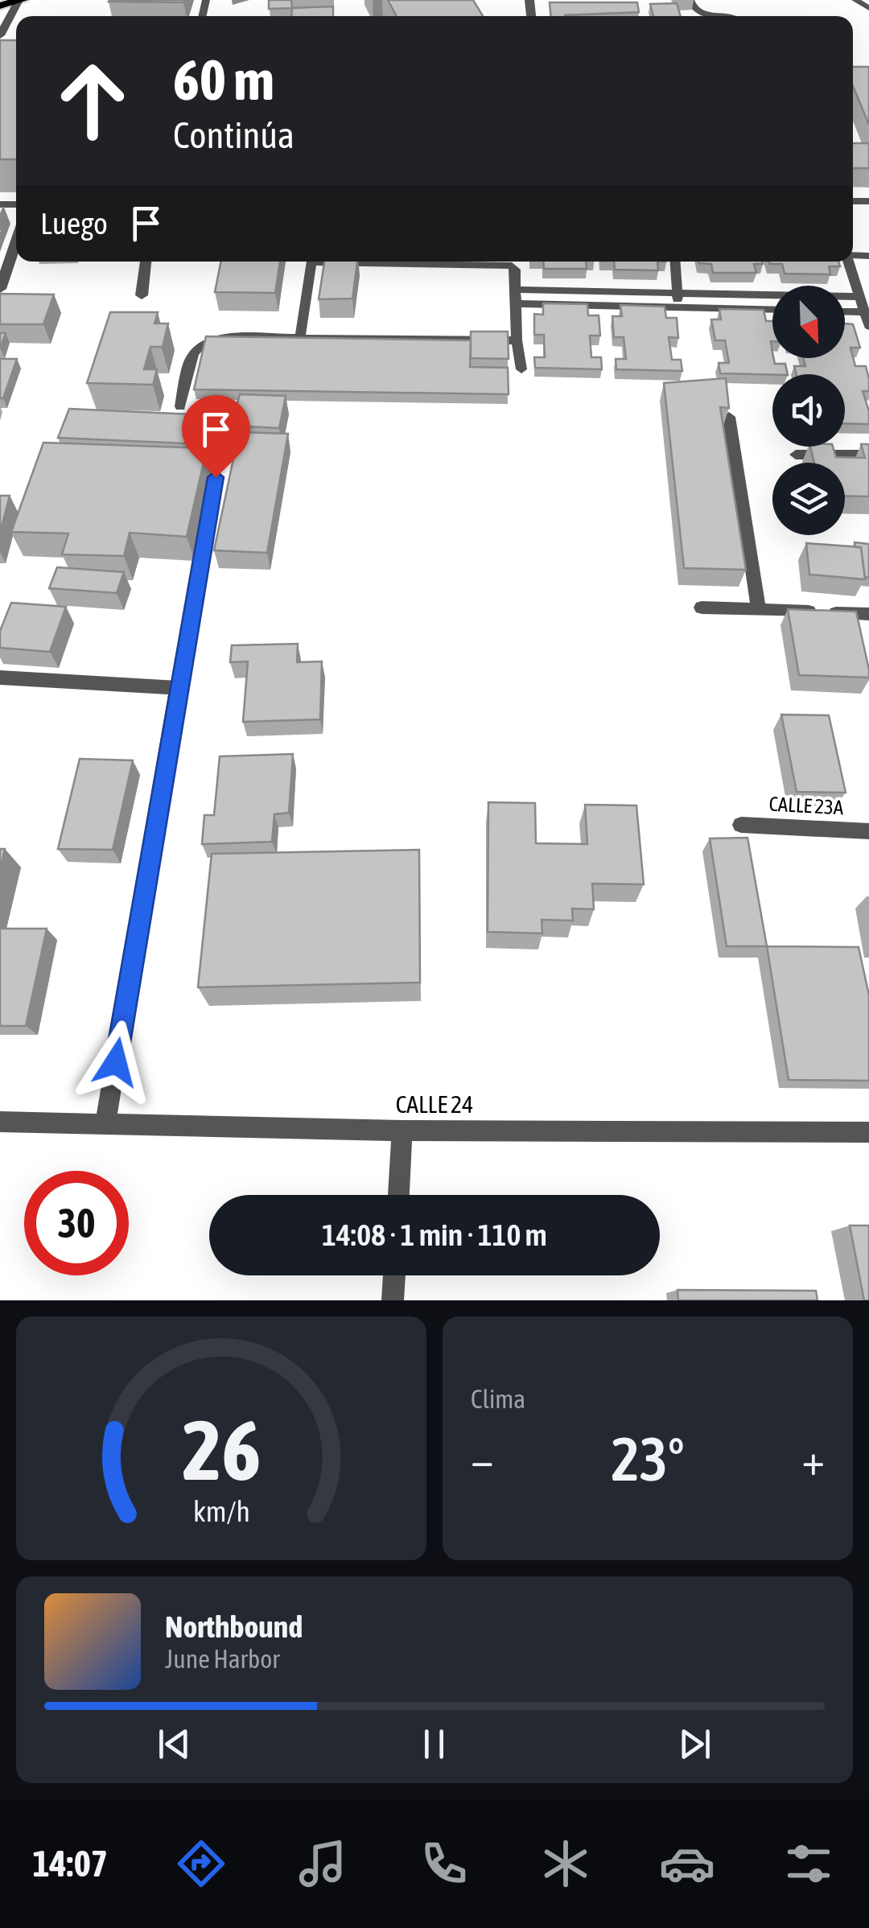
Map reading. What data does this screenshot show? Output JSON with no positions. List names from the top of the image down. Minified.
{"streets":{"street":["CALLE 23A","CALLE 24"]},"north":"bottom right","page":{"turn":["60 m","Continúa"],"then":"Luego","limit":"30","trip":"14:08 · 1 min · 110 m","tile":"Clima","heat":["−","23°","+"],"song":["Northbound","June Harbor"],"tabs":"14:07","gauge":["26","km/h"]}}
